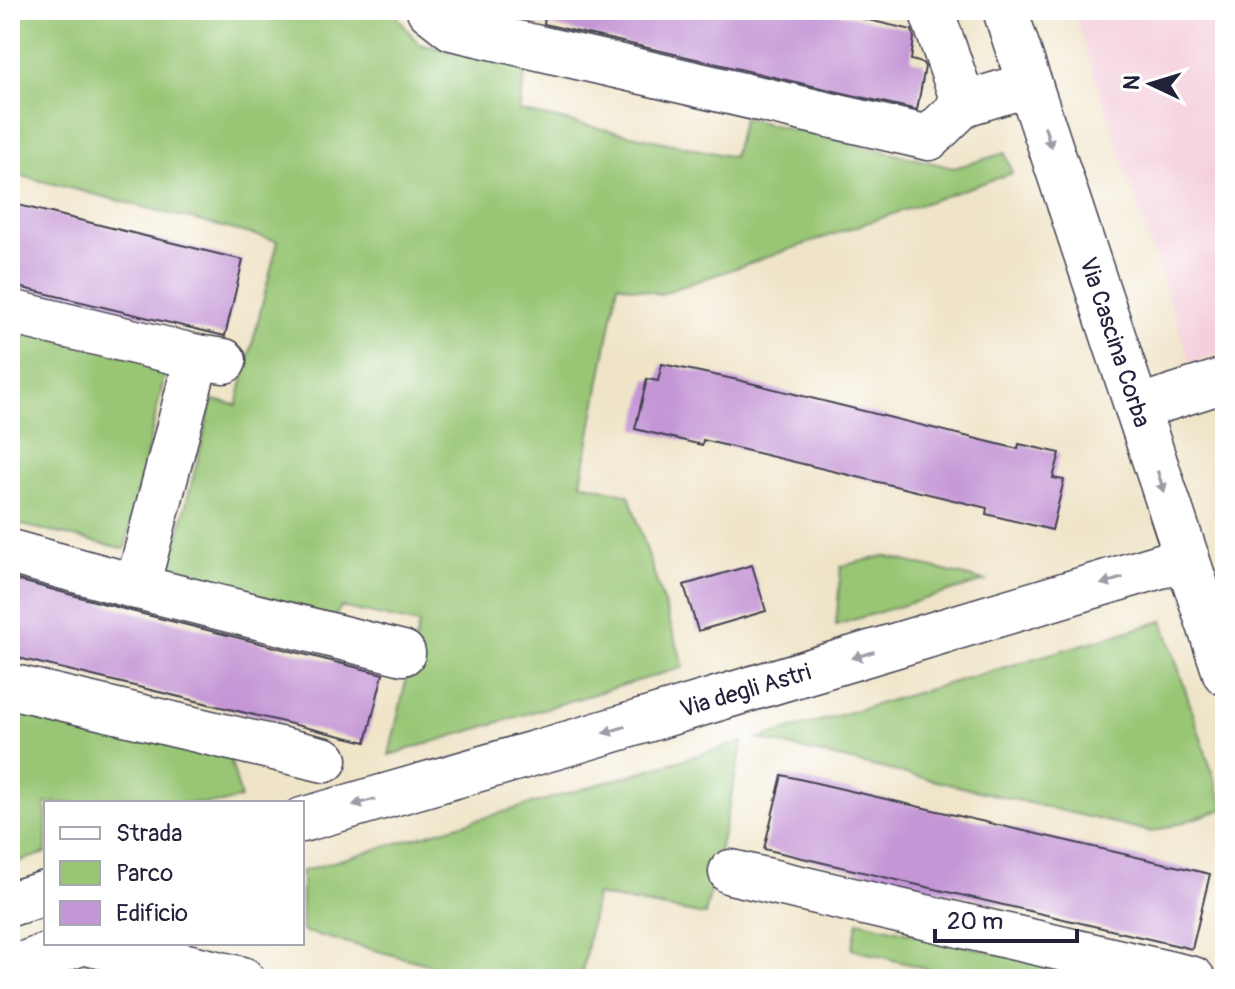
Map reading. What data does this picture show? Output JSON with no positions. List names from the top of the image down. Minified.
{"streets":{"street":["Via Cascina Corba","Via degli Astri"]},"crossings":[["Via Cascina Corba","Via degli Astri"]],"one_way":["Via Cascina Corba","Via degli Astri"],"legend":["Strada","Parco","Edificio"],"scale_bar":"20 m","north":"left"}
